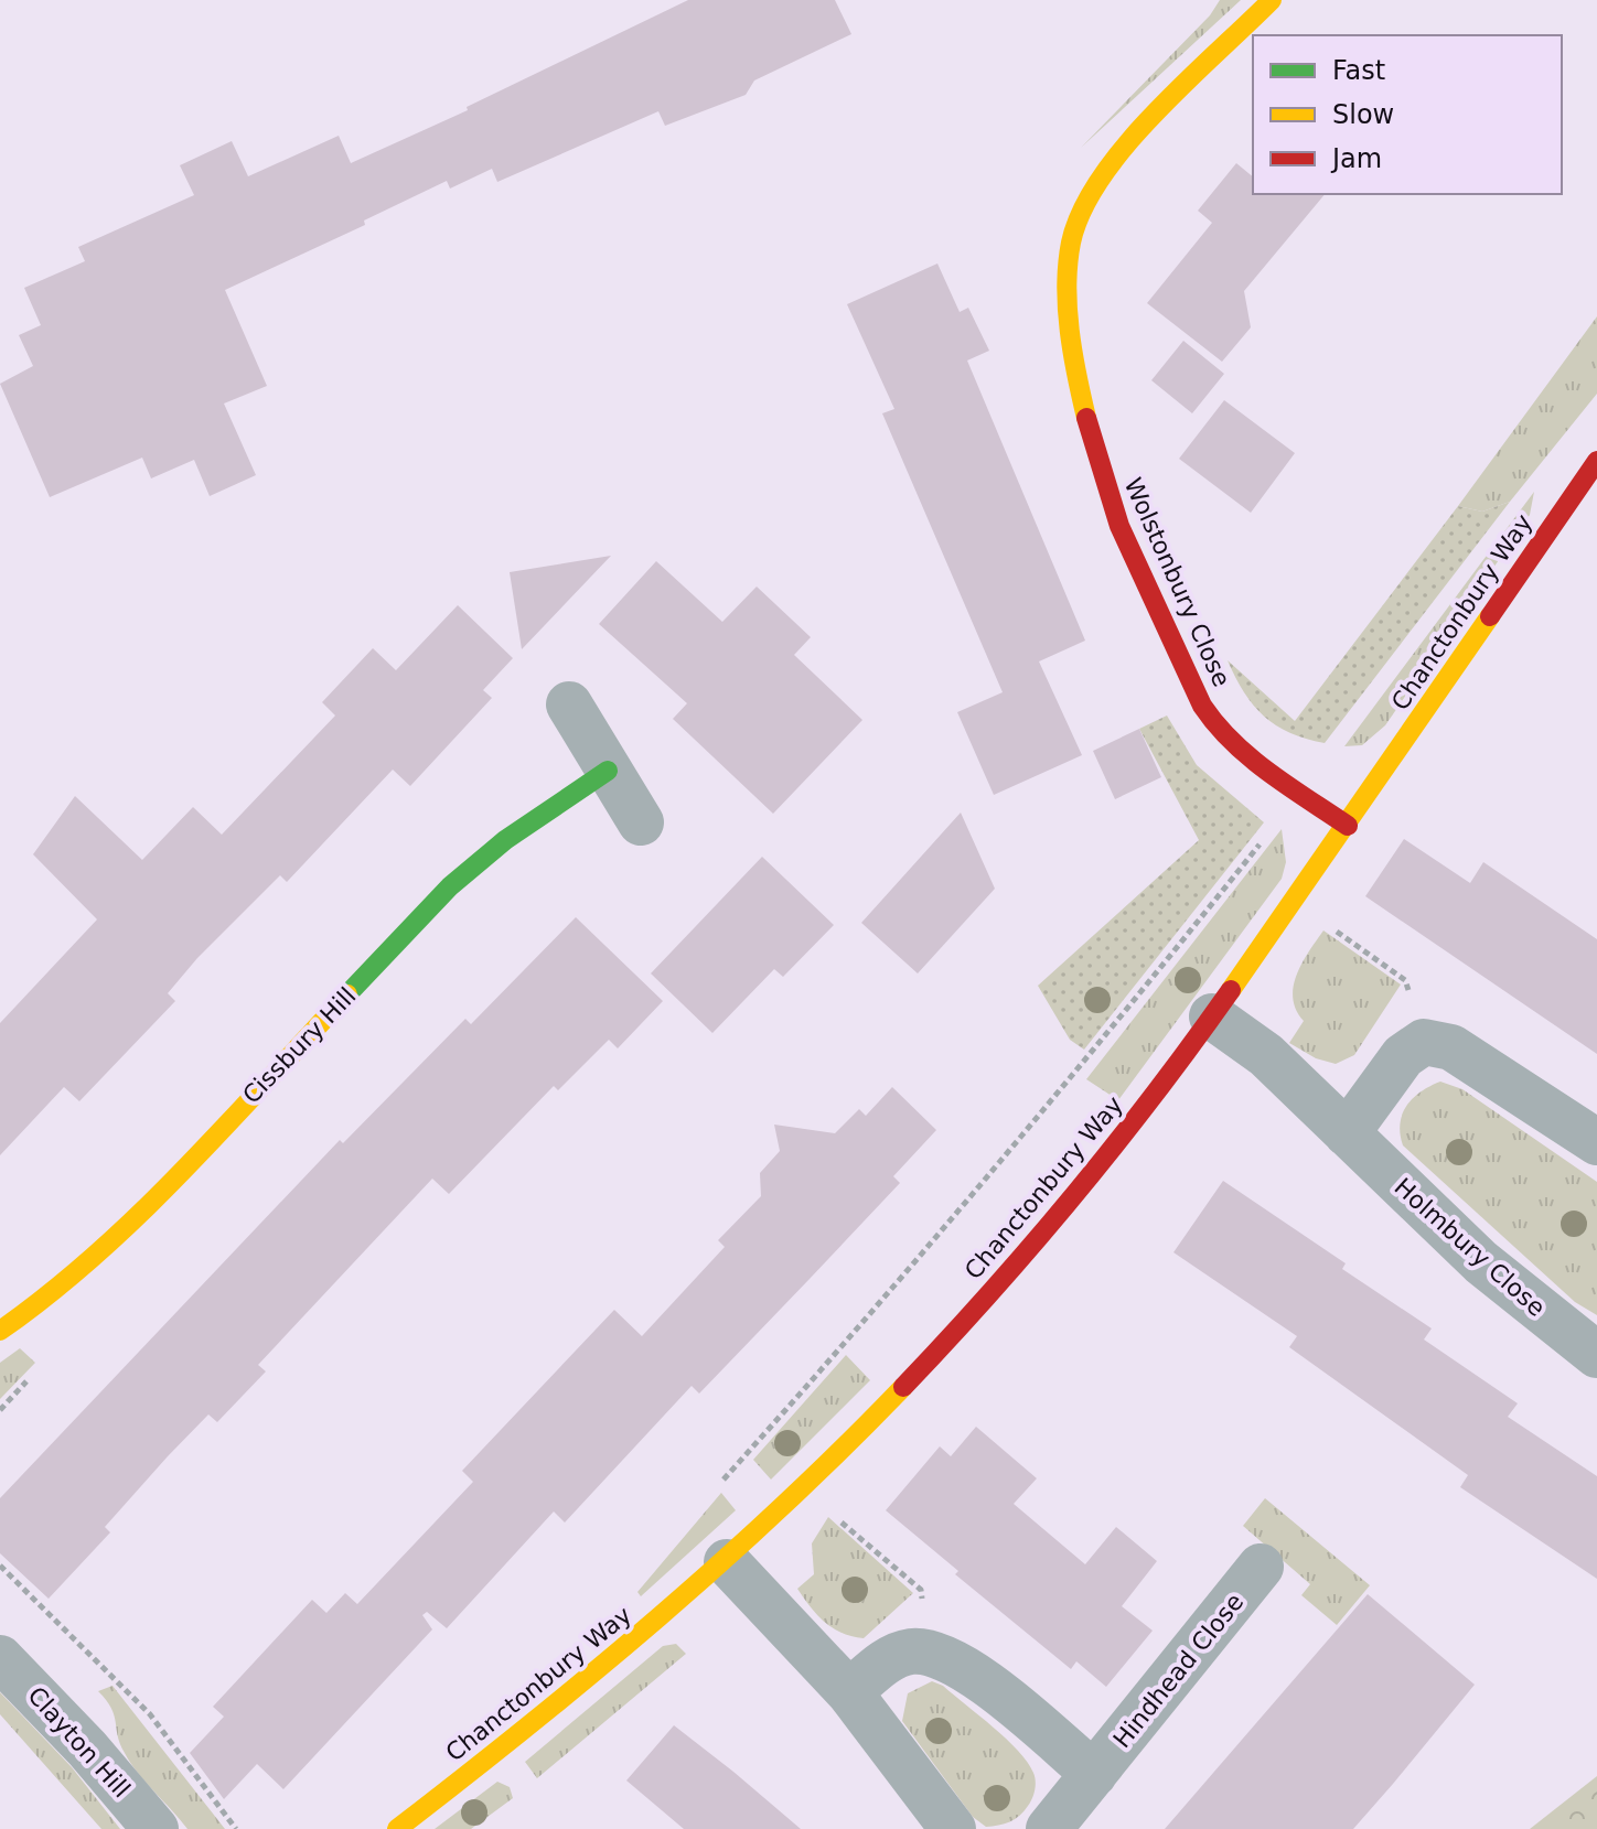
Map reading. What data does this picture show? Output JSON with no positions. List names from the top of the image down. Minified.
{"streets":{"street":["Wolstonbury Close","Chanctonbury Way","Cissbury Hill","Holmbury Close","Hindhead Close","Clayton Hill"]},"crossings":[["Wolstonbury Close","Chanctonbury Way"],["Chanctonbury Way","Holmbury Close"]],"legend":["Fast","Slow","Jam"]}
